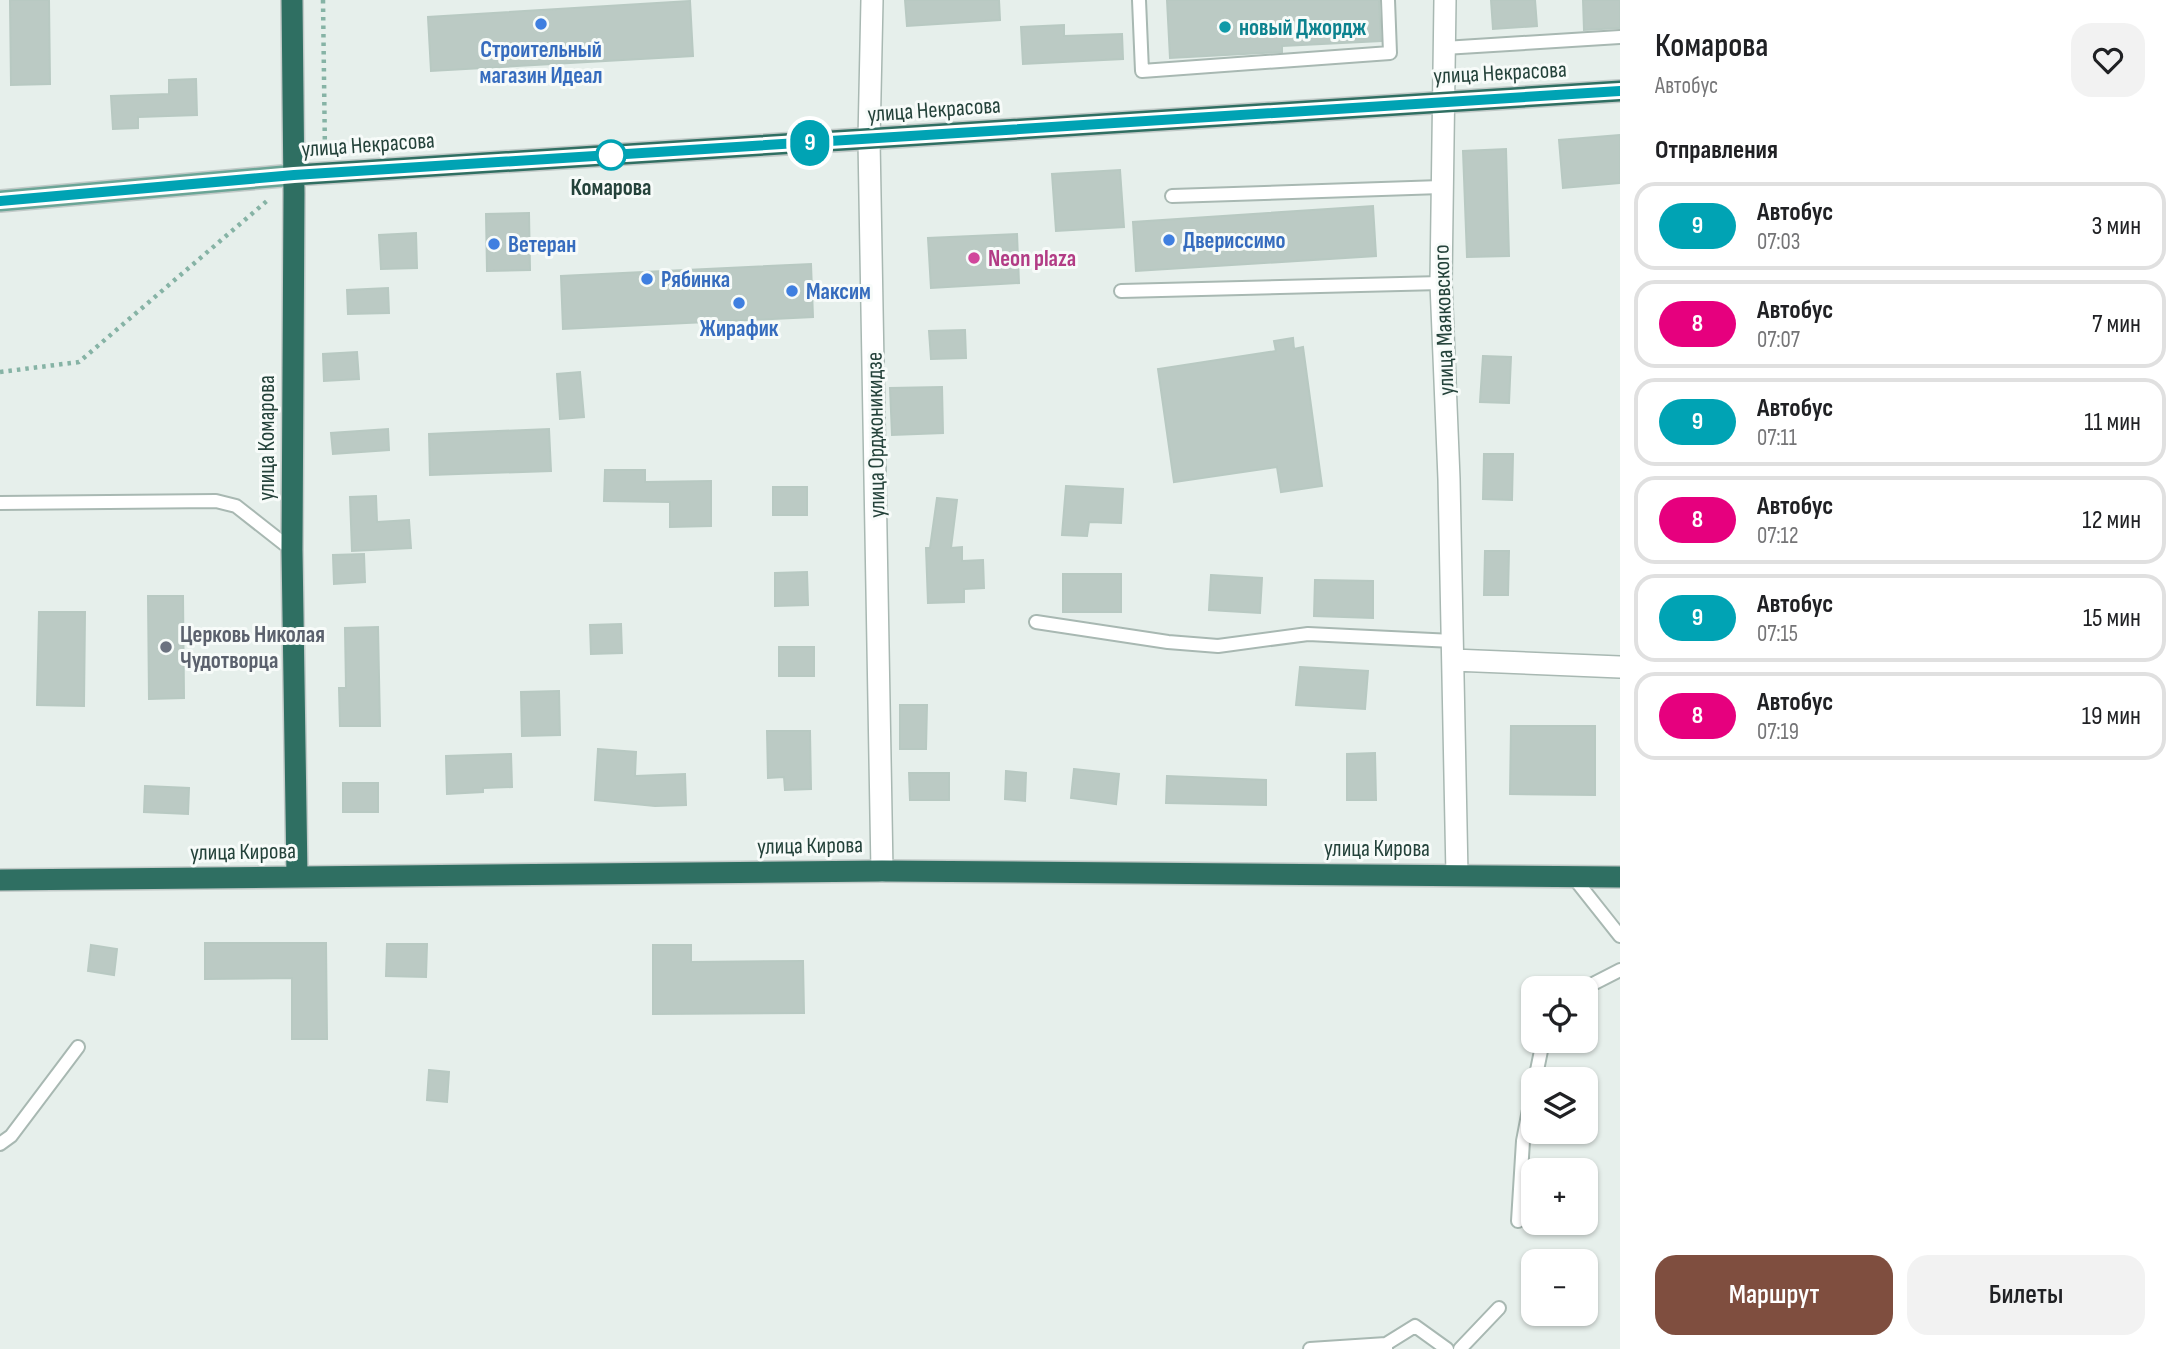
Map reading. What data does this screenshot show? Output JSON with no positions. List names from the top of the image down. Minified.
{"streets":{"highway":["улица Некрасова","улица Комарова","улица Кирова"],"street":["улица Маяковского","улица Орджоникидзе"]},"crossings":[["улица Некрасова","улица Маяковского"],["улица Некрасова","улица Орджоникидзе"],["улица Некрасова","улица Комарова"],["улица Маяковского","улица Кирова"],["улица Орджоникидзе","улица Кирова"],["улица Комарова","улица Кирова"]],"places":["Строительный магазин Идеал","новый Джордж","Комарова","Двериссимо","Ветеран","Neon plaza","Рябинка","Максим","Жирафик","Церковь Николая Чудотворца"],"lines":["bus line 9"],"page":{"on_map":"9","heading":[["Комарова","Автобус"],"Отправления"],"list":[{"mark":"9","name":"Автобус","note":"07:03","value":"3 мин"},{"mark":"8","name":"Автобус","note":"07:07","value":"7 мин"},{"mark":"9","name":"Автобус","note":"07:11","value":"11 мин"},{"mark":"8","name":"Автобус","note":"07:12","value":"12 мин"},{"mark":"9","name":"Автобус","note":"07:15","value":"15 мин"},{"mark":"8","name":"Автобус","note":"07:19","value":"19 мин"}],"map_buttons":["+","−"],"buttons":["Маршрут","Билеты"]}}
